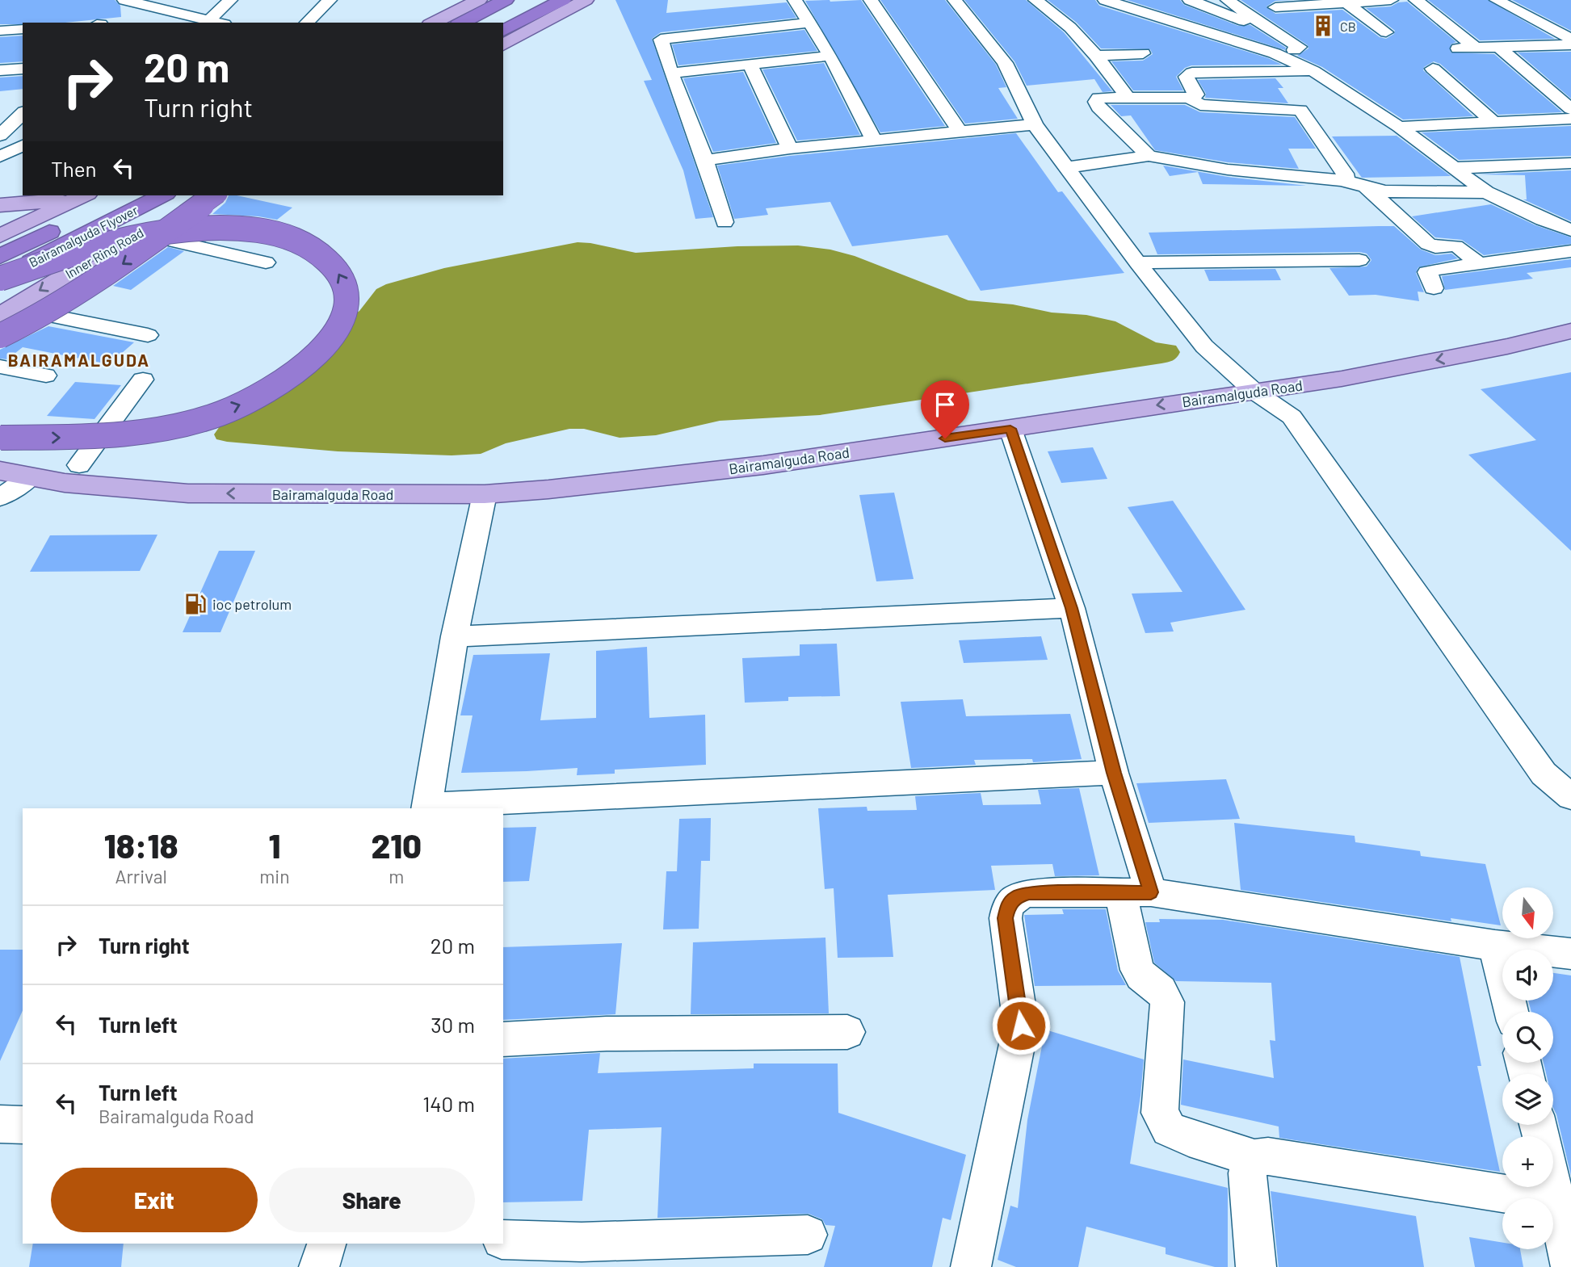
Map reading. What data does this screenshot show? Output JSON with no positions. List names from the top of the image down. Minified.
{"streets":{"highway":["Bairamalguda Flyover"],"main road":["Inner Ring Road","Bairamalguda Road"]},"districts":["BAIRAMALGUDA"],"places":{"building":["CB"],"fuel station":["ioc petrolum"]},"north":"bottom","page":{"turn":["20 m","Turn right"],"then":"Then","eta":["18:18","Arrival","1","min","210","m"],"map_buttons":["+","−"],"list":[{"name":"Turn right","value":"20 m"},{"name":"Turn left","value":"30 m"},{"name":"Turn left","note":"Bairamalguda Road","value":"140 m"}],"buttons":["Exit","Share"]}}
